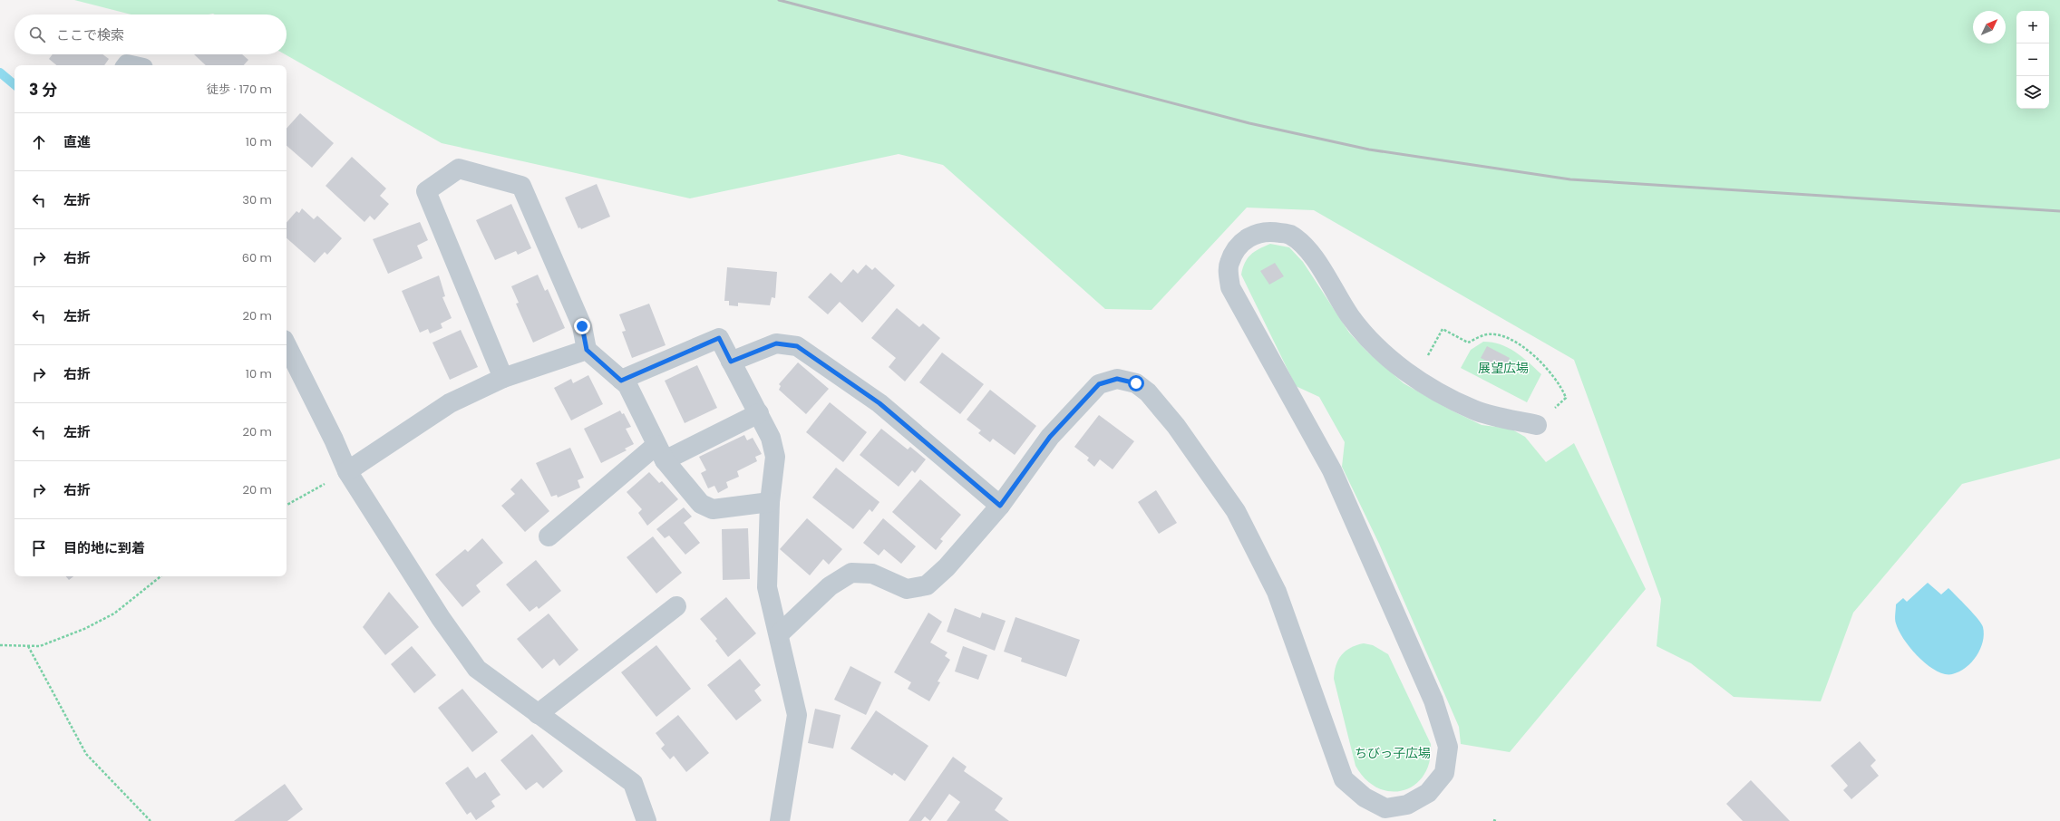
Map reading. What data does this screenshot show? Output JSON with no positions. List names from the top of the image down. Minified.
{"parks":["展望広場","ちびっ子広場"],"north":"top right","page":{"map_buttons":["+","−"],"search":"ここで検索","heading":["3 分","徒歩 · 170 m"],"list":[["直進","10 m"],["左折","30 m"],["右折","60 m"],["左折","20 m"],["右折","10 m"],["左折","20 m"],["右折","20 m"],"目的地に到着"]}}
